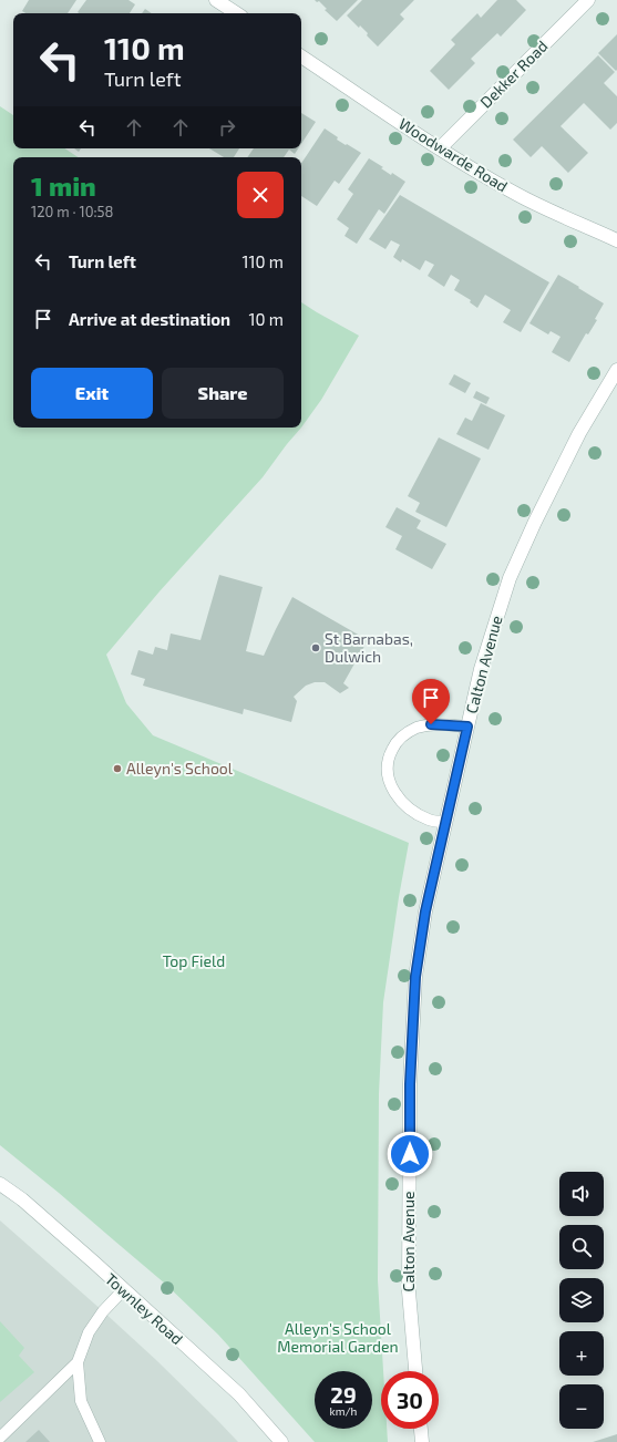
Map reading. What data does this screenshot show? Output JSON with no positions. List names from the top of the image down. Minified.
{"streets":{"street":["Dekker Road","Woodwarde Road","Calton Avenue","Townley Road"]},"crossings":[["Dekker Road","Woodwarde Road"]],"parks":["Top Field","Alleyn's School Memorial Garden"],"places":["St Barnabas, Dulwich","Alleyn's School"],"page":{"turn":["110 m","Turn left"],"heading":["1 min","120 m · 10:58"],"list":[{"name":"Turn left","value":"110 m"},{"name":"Arrive at destination","value":"10 m"}],"buttons":["Exit","Share"],"map_buttons":["+","−"],"speed":"29 km/h","limit":"30"}}
